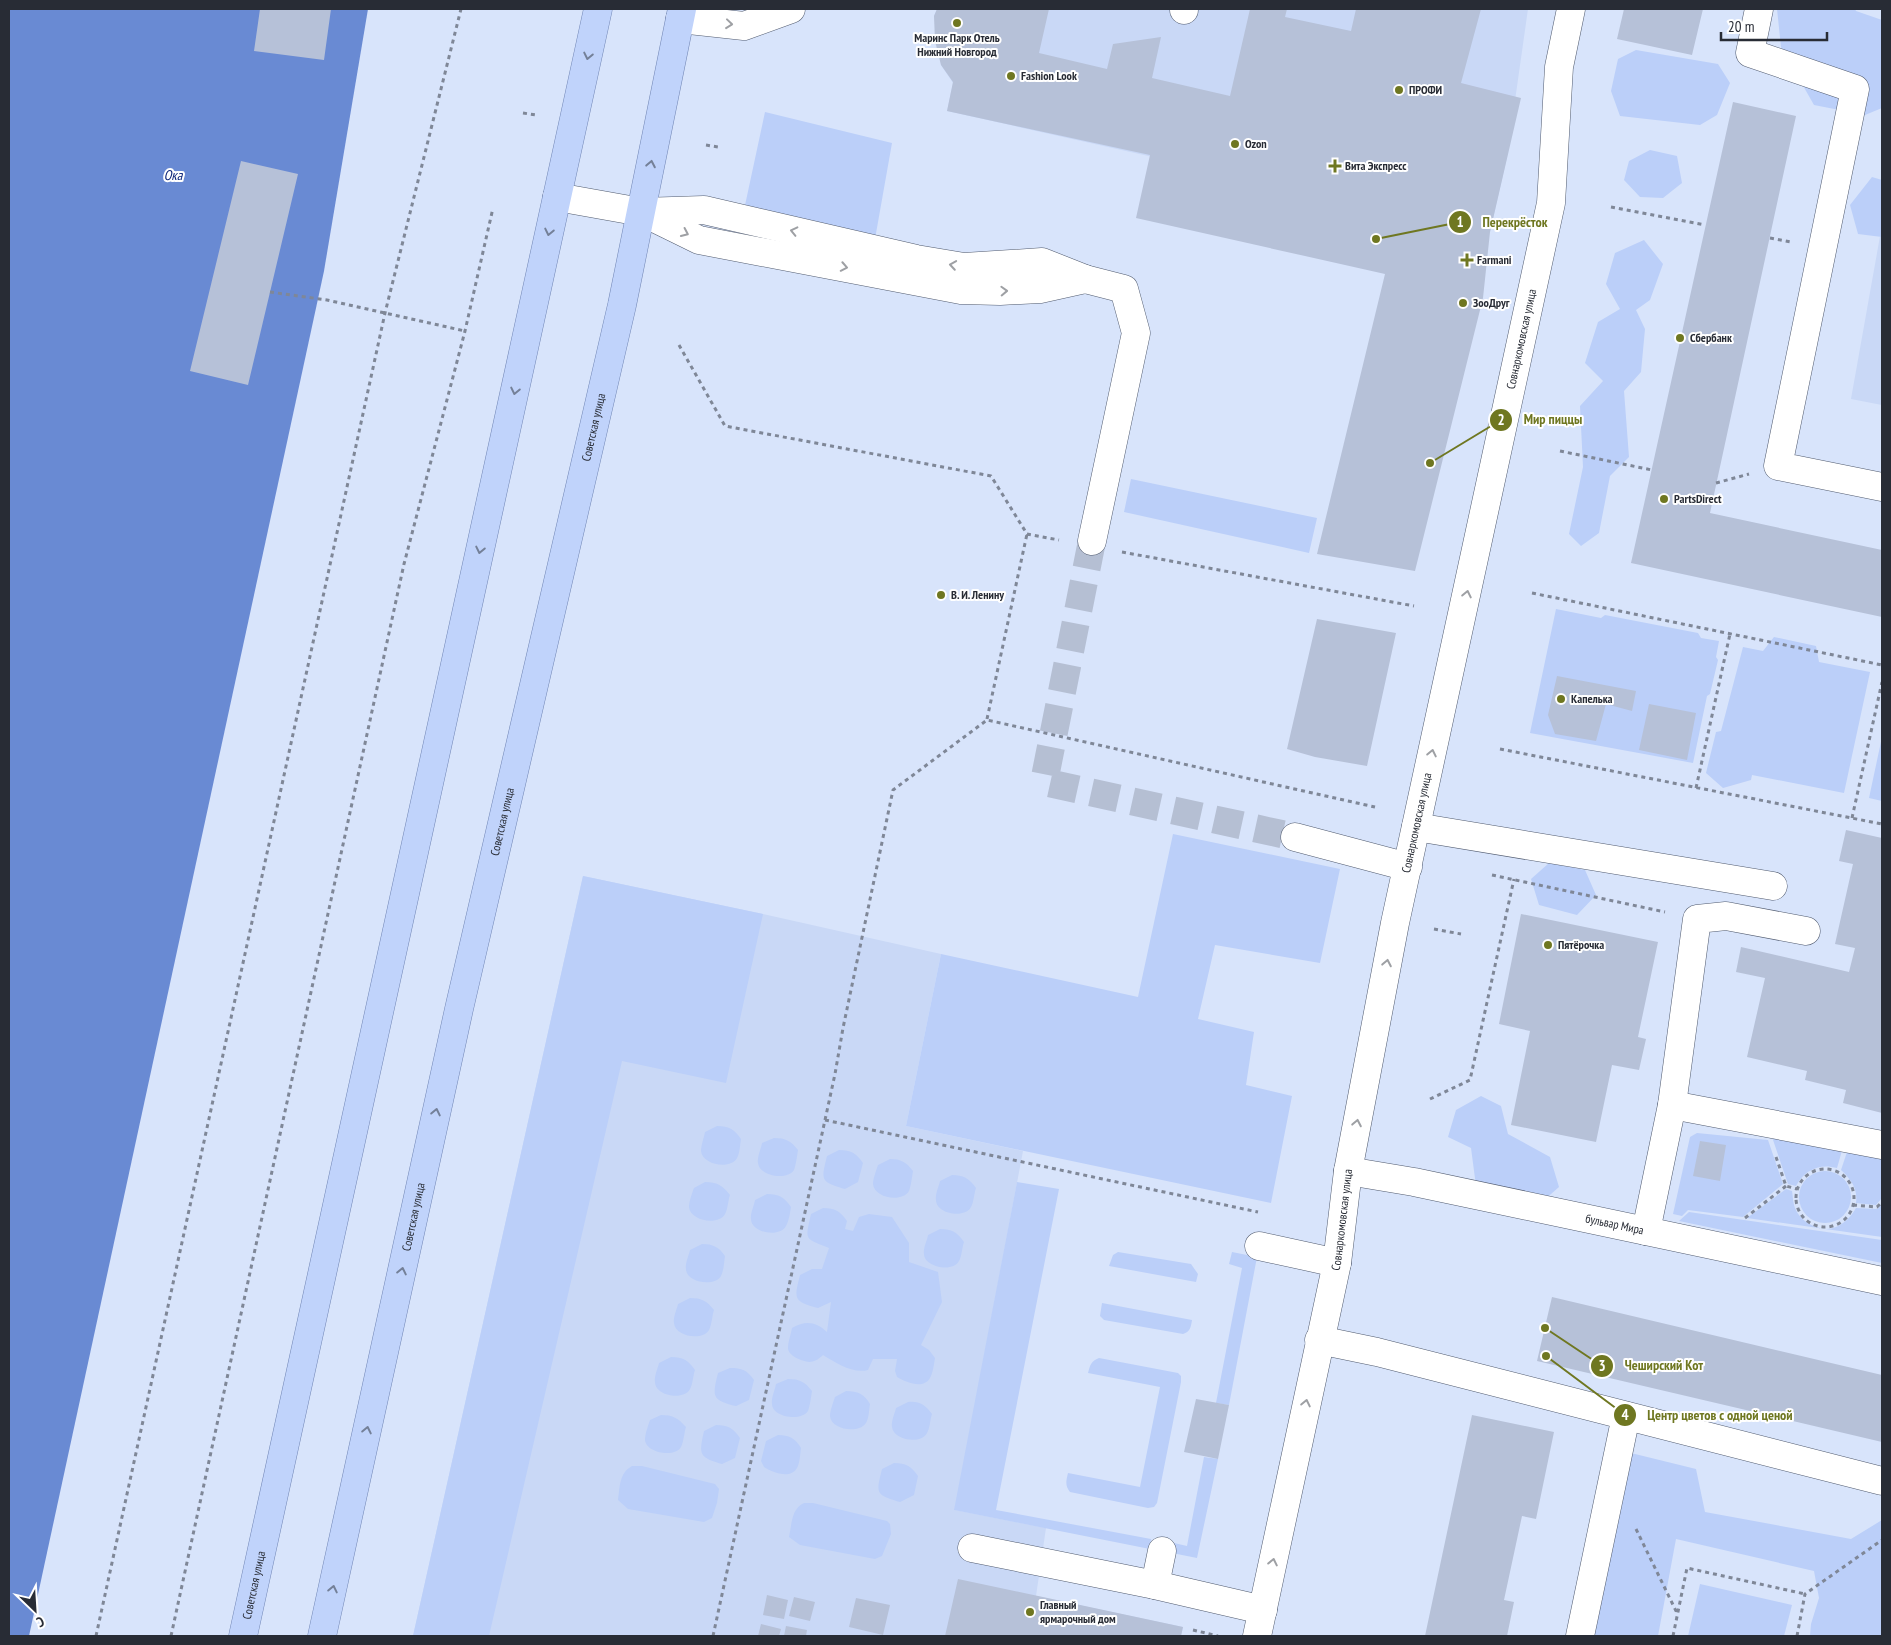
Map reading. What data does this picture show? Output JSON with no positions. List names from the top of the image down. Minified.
{"streets":{"main road":["Советская улица"],"street":["Совнаркомовская улица","бульвар Мира"]},"crossings":[["Совнаркомовская улица","бульвар Мира"]],"one_way":["Совнаркомовская улица"],"water":["Ока"],"places":{"other":["Маринс Парк Отель Нижний Новгород","Fashion Look","ПРОФИ","Ozon","Перекрёсток","ЗооДруг","Сбербанк","Мир пиццы","PartsDirect","В. И. Ленину","Капелька","Пятёрочка","Чеширский Кот","Центр цветов с одной ценой","Главный ярмарочный дом"],"health":["Вита Экспресс","Farmani"]},"scale_bar":"20 m","north":"bottom right"}
